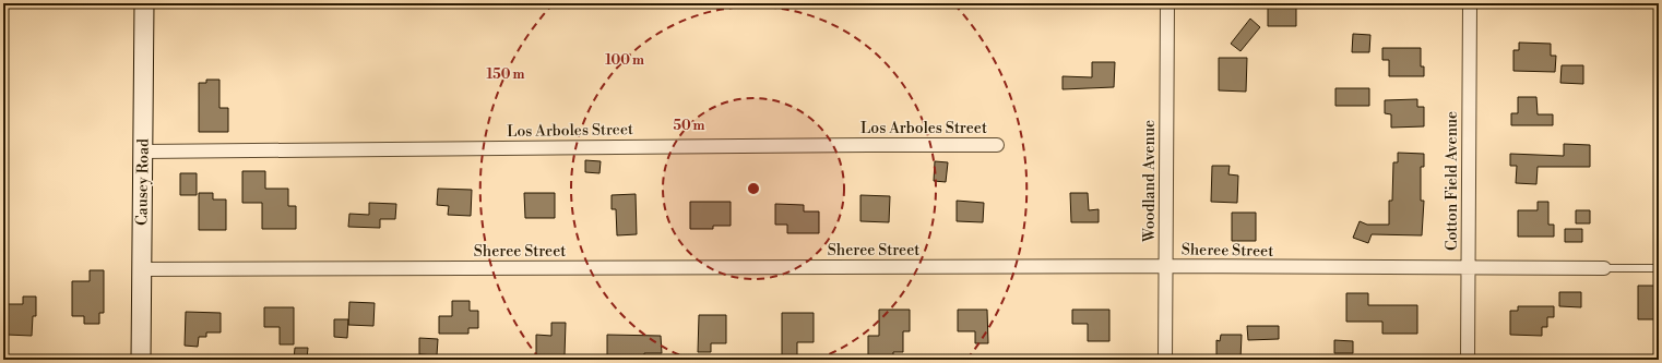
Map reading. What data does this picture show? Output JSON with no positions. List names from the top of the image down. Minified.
{"streets":{"street":["Los Arboles Street","Woodland Avenue","Cotton Field Avenue","Causey Road","Sheree Street"]},"crossings":[["Los Arboles Street","Causey Road"],["Woodland Avenue","Sheree Street"],["Cotton Field Avenue","Sheree Street"],["Causey Road","Sheree Street"]],"rings":["100 m","150 m","50 m"]}
